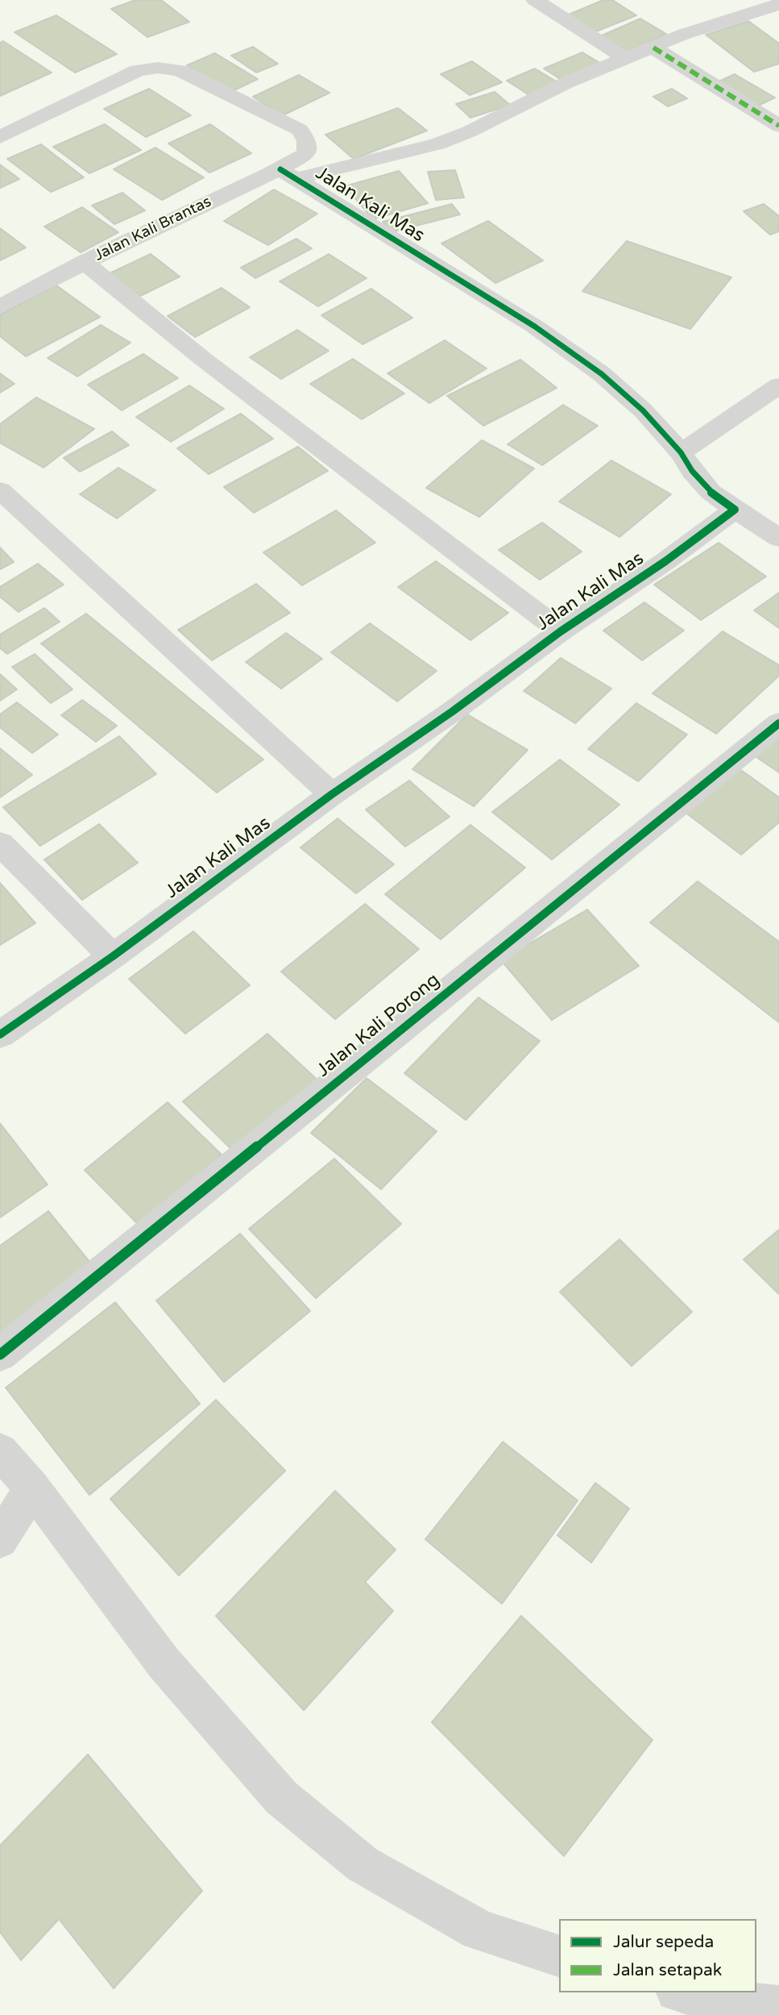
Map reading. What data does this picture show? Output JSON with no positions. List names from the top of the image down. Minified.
{"streets":{"street":["Jalan Kali Mas","Jalan Kali Brantas","Jalan Kali Porong"]},"crossings":[["Jalan Kali Mas","Jalan Kali Brantas"]],"legend":["Jalur sepeda","Jalan setapak"]}
